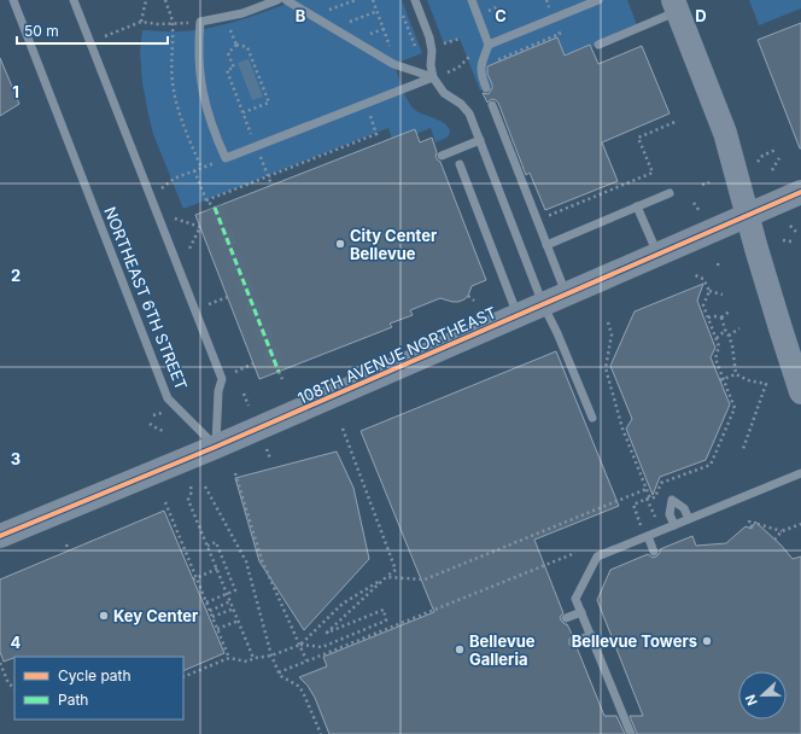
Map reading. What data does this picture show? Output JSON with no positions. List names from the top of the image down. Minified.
{"streets":{"main road":["108TH AVENUE NORTHEAST"],"lane":["NORTHEAST 6TH STREET"]},"crossings":[["NORTHEAST 6TH STREET","108TH AVENUE NORTHEAST"]],"places":["City Center Bellevue","Key Center","Bellevue Towers","Bellevue Galleria"],"legend":["Cycle path","Path"],"scale_bar":"50 m","north":"left","grid":{"columns":["B","C","D"],"rows":["1","2","3","4"]}}
